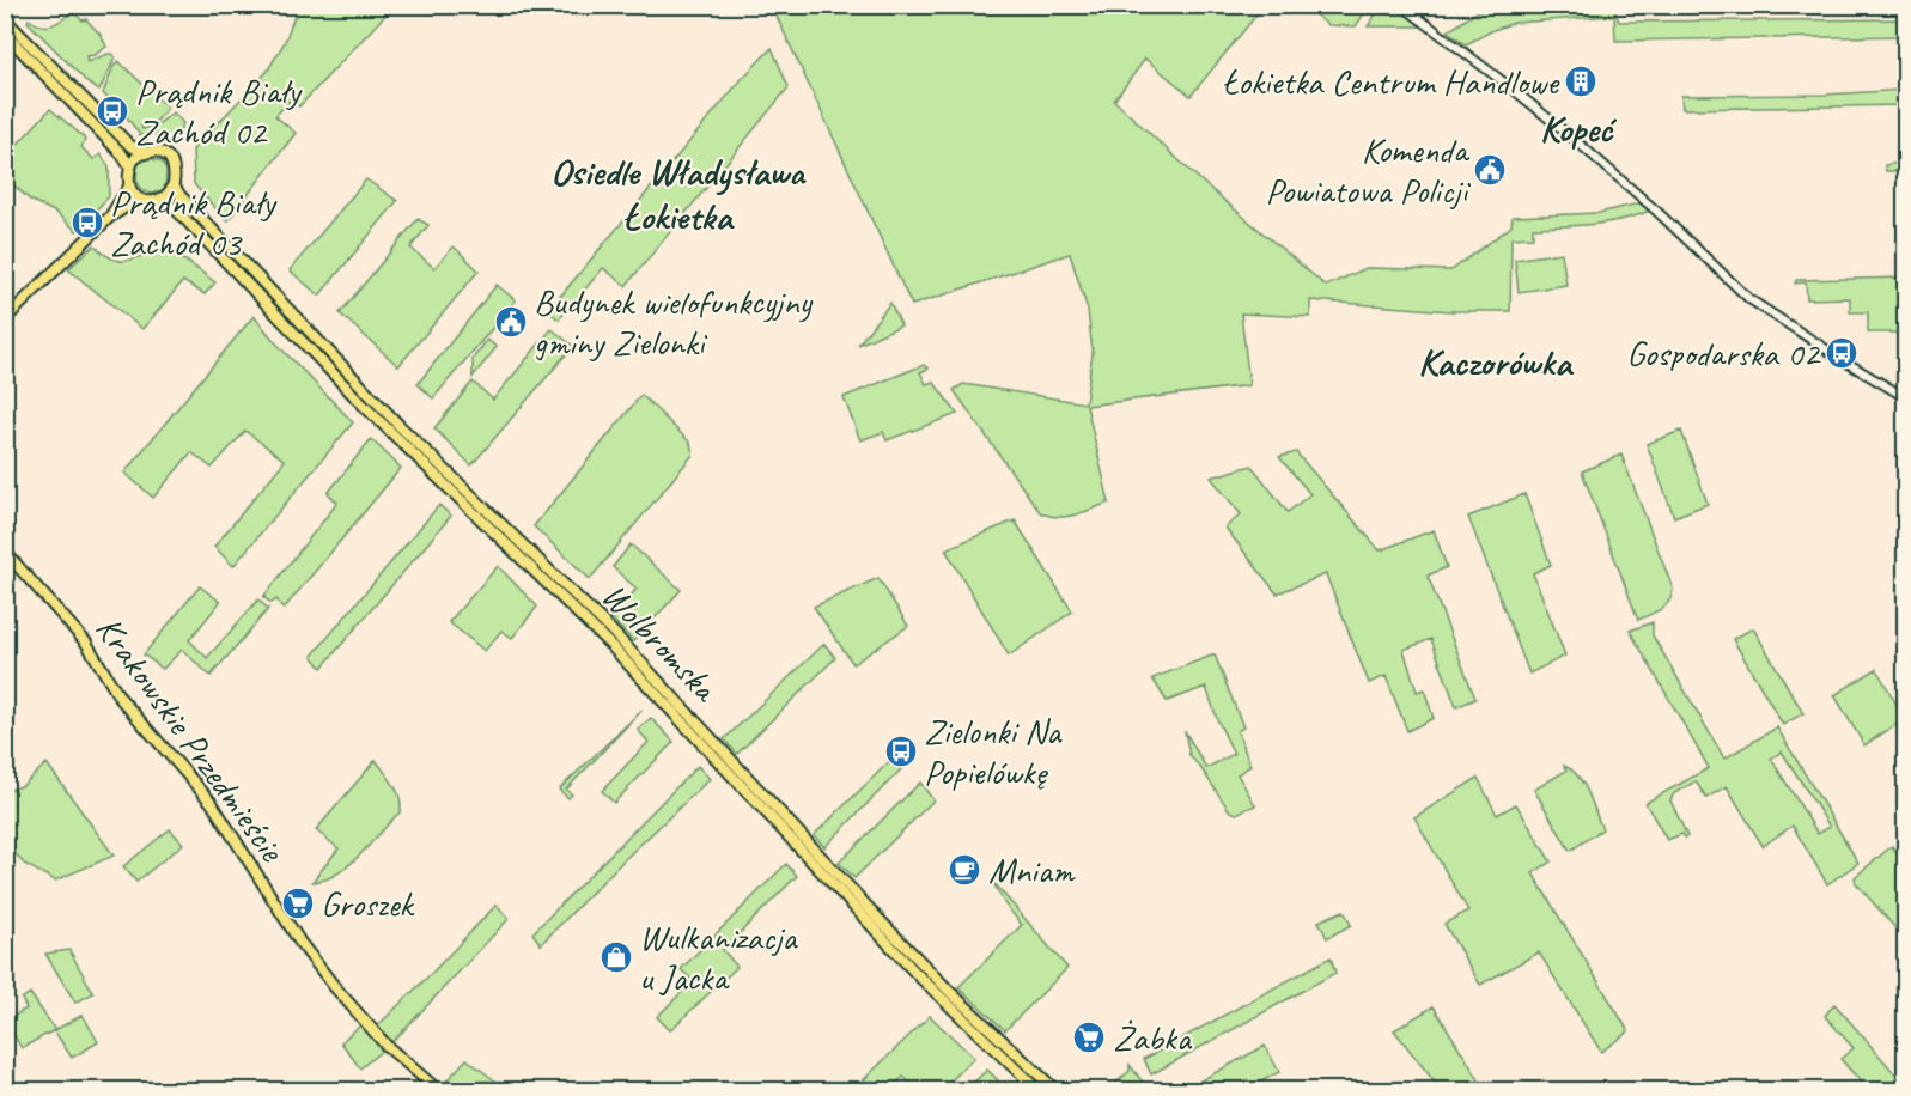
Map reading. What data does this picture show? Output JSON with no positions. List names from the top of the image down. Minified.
{"streets":{"main road":["Wolbromska","Krakowskie Przedmieście"]},"districts":["Kopeć","Osiedle Władysława Łokietka","Kaczorówka"],"places":{"building":["Łokietka Centrum Handlowe"],"bus stop":["Prądnik Biały Zachód 02","Prądnik Biały Zachód 03","Gospodarska 02","Zielonki Na Popielówkę"],"public building":["Komenda Powiatowa Policji","Budynek wielofunkcyjny gminy Zielonki"],"cafe":["Mniam"],"supermarket":["Groszek","Żabka"],"shop":["Wulkanizacja u Jacka"]}}
